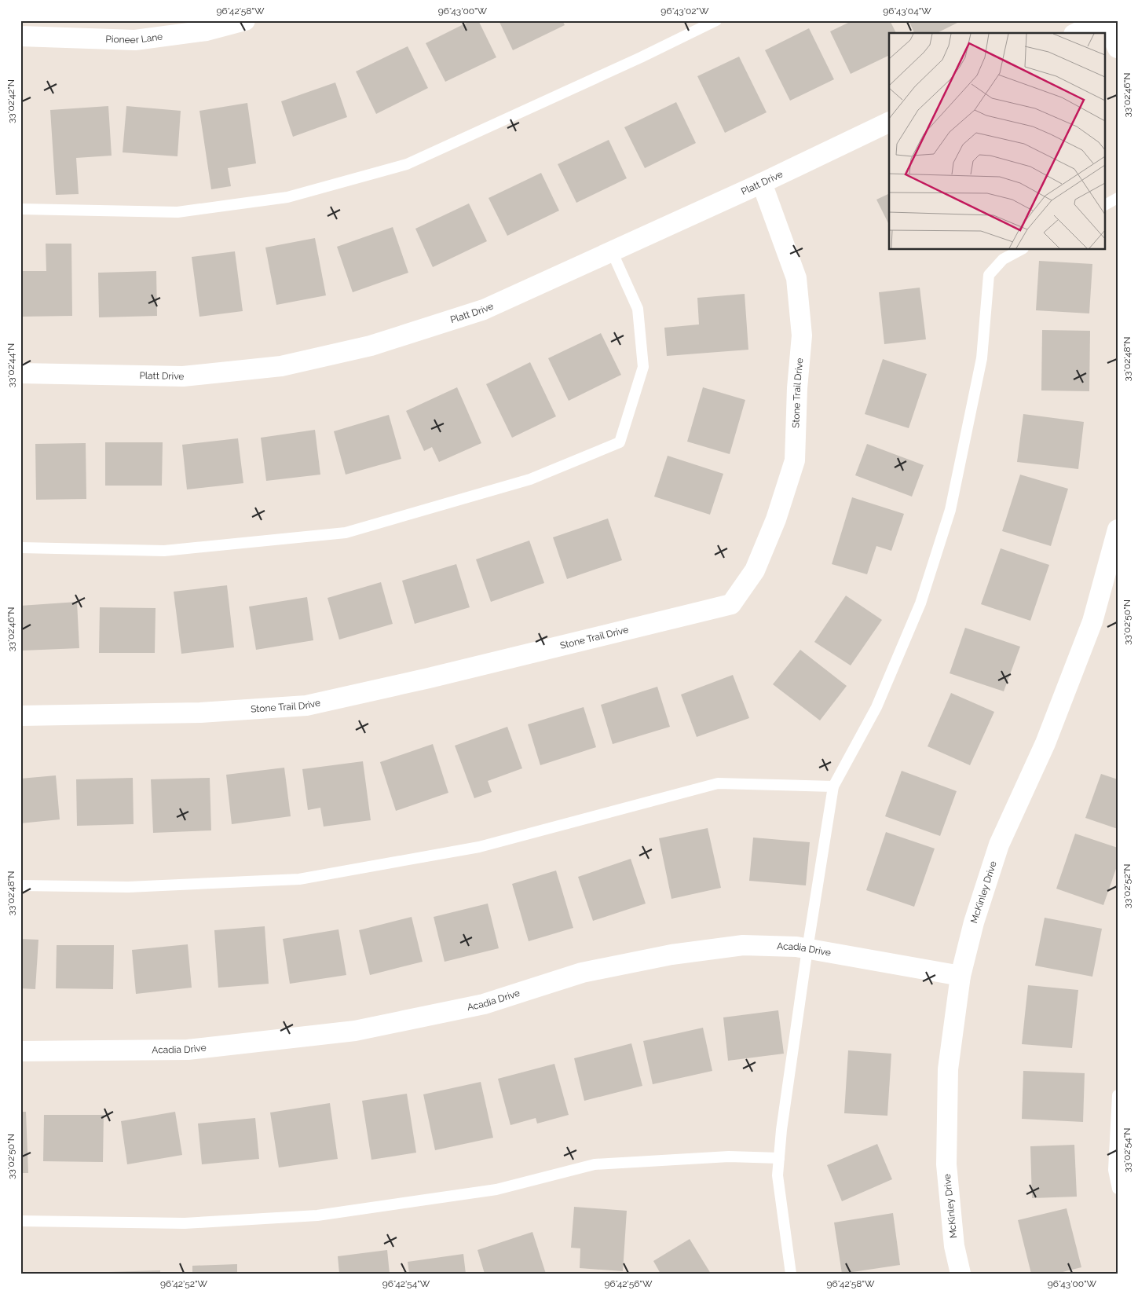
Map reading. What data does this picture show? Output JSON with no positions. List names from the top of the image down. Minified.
{"streets":{"street":["Pioneer Lane","Platt Drive","Stone Trail Drive","McKinley Drive","Acadia Drive"]},"crossings":[["Platt Drive","Stone Trail Drive"],["McKinley Drive","Acadia Drive"]],"coordinates":["96°42'58\"W","96°43'00\"W","96°43'02\"W","96°43'04\"W","33°02'46\"N","33°02'42\"N","33°02'48\"N","33°02'44\"N","33°02'50\"N","33°02'52\"N","33°02'54\"N","96°42'52\"W","96°42'54\"W","96°42'56\"W"]}
